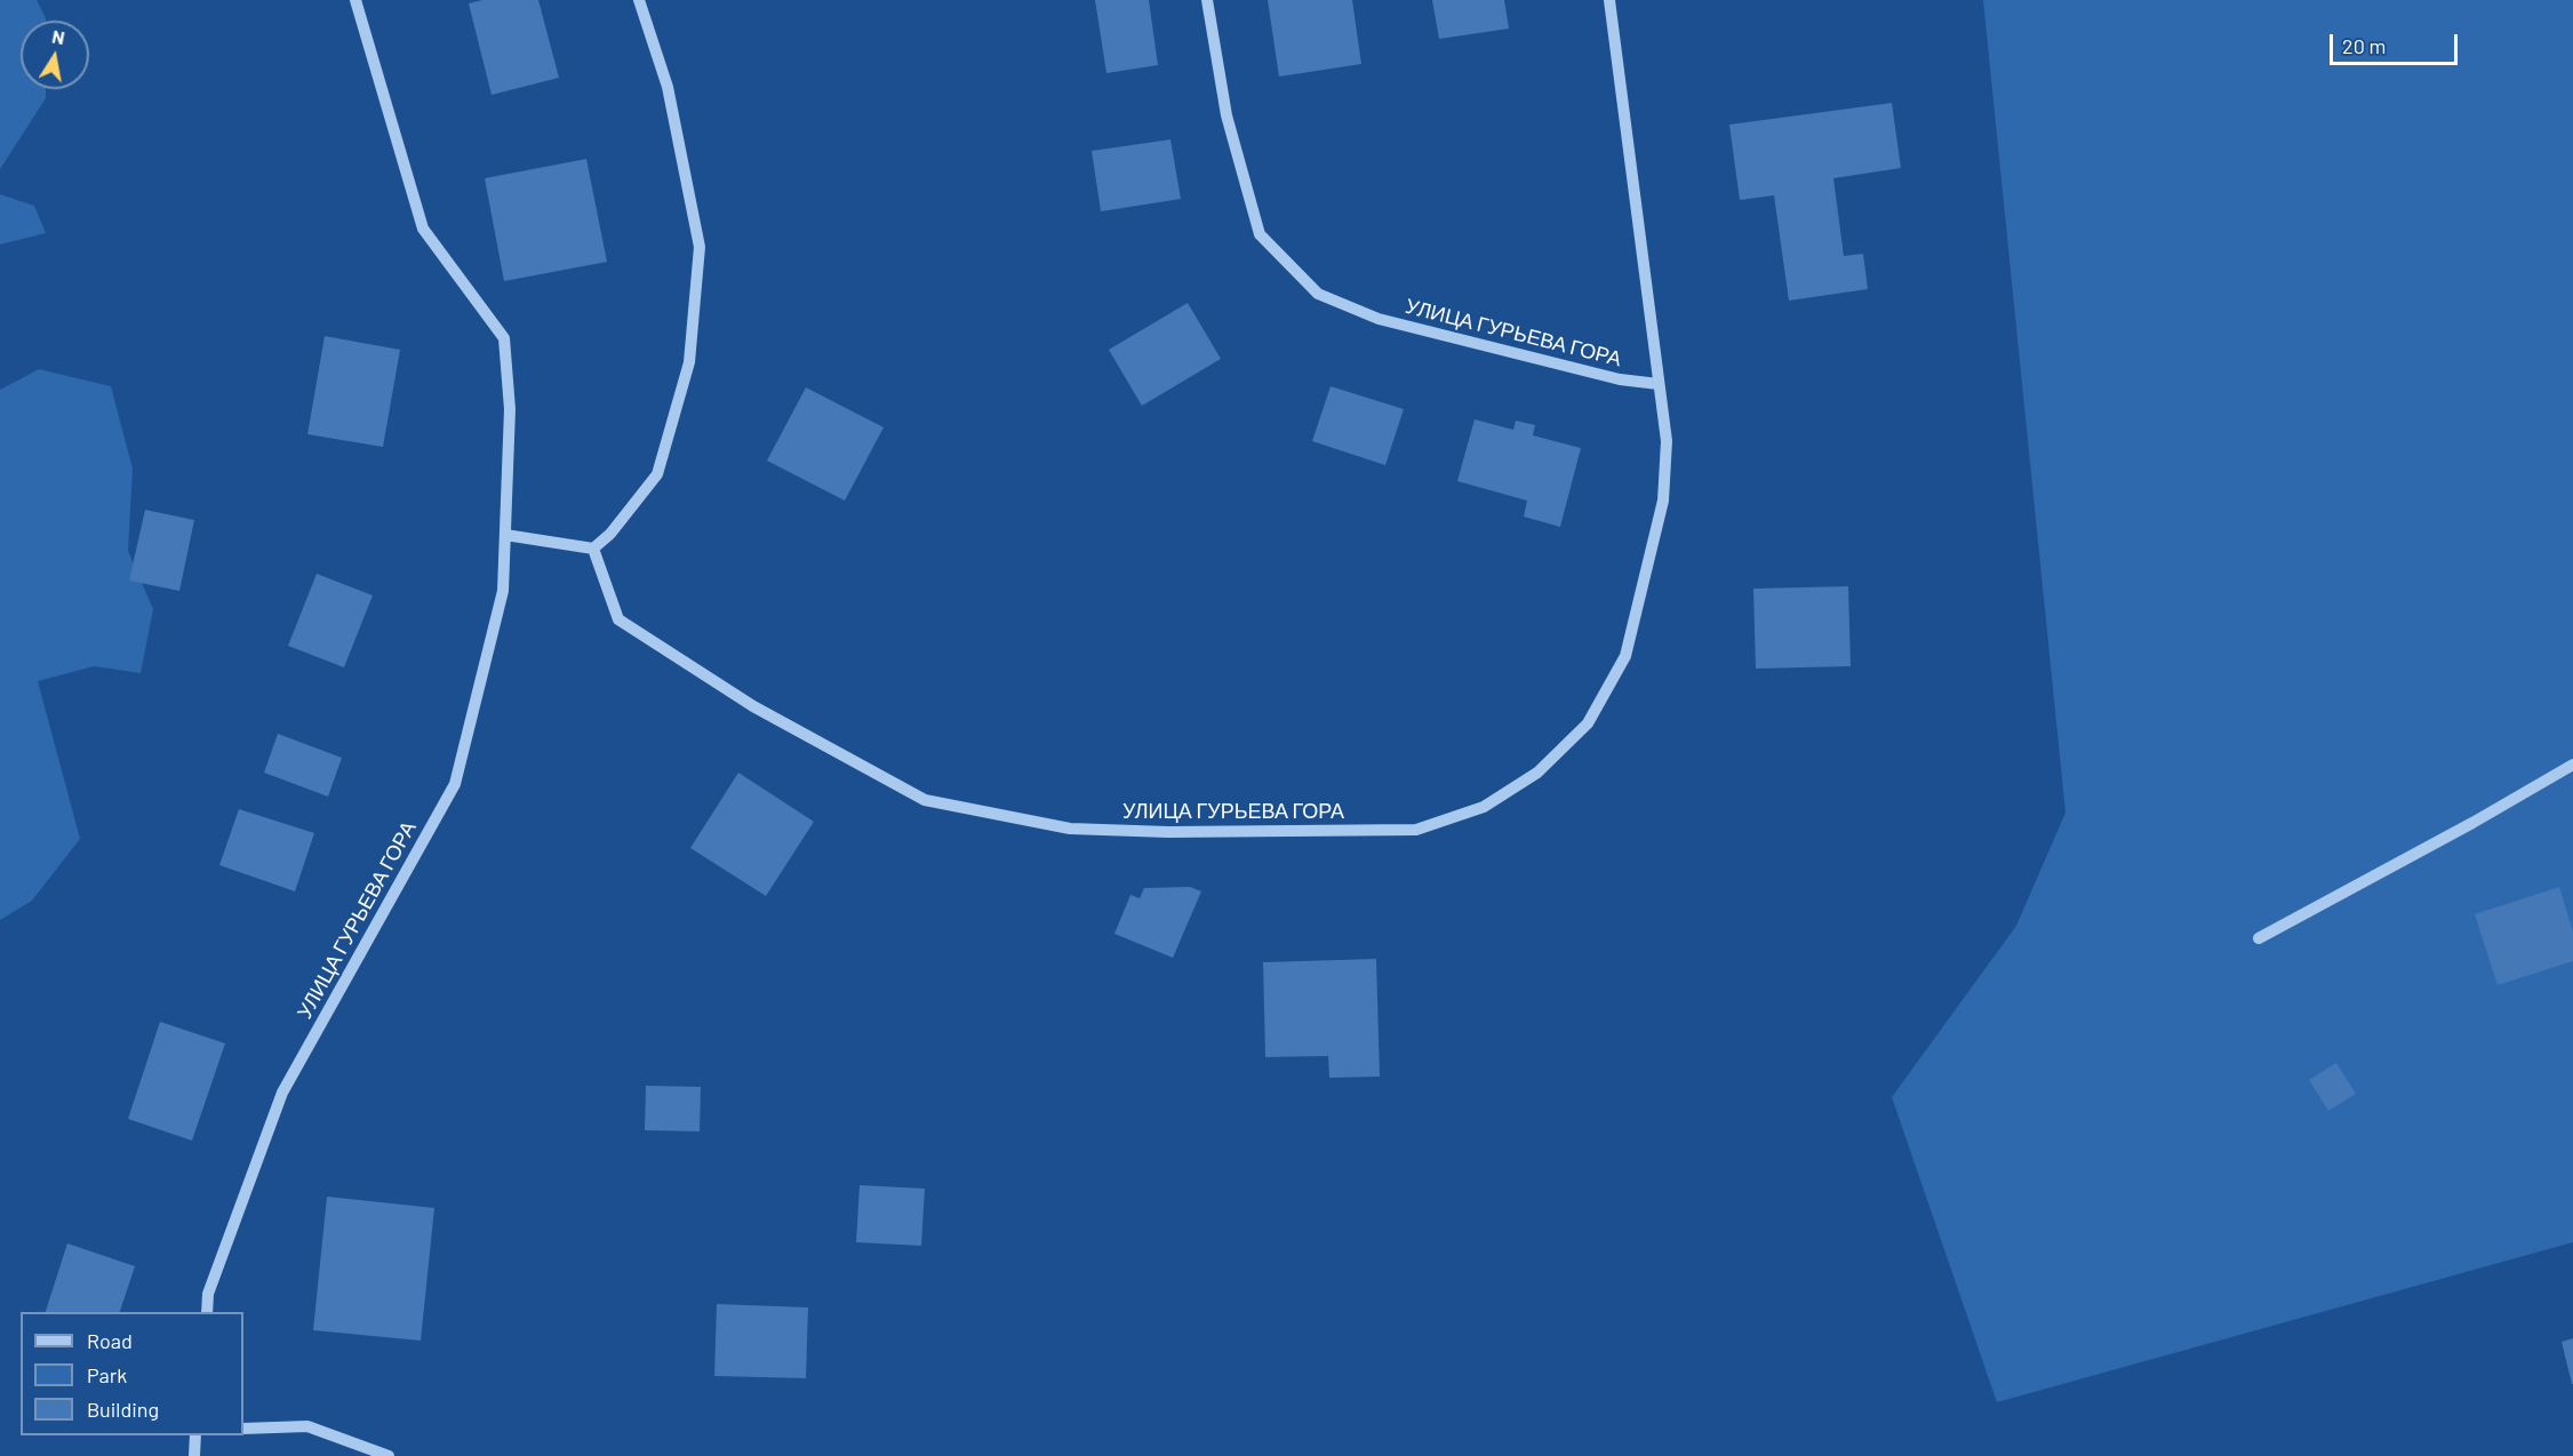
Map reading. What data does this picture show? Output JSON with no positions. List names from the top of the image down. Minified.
{"streets":{"street":["УЛИЦА ГУРЬЕВА ГОРА"]},"legend":["Road","Park","Building"],"scale_bar":"20 m","north":"top"}
